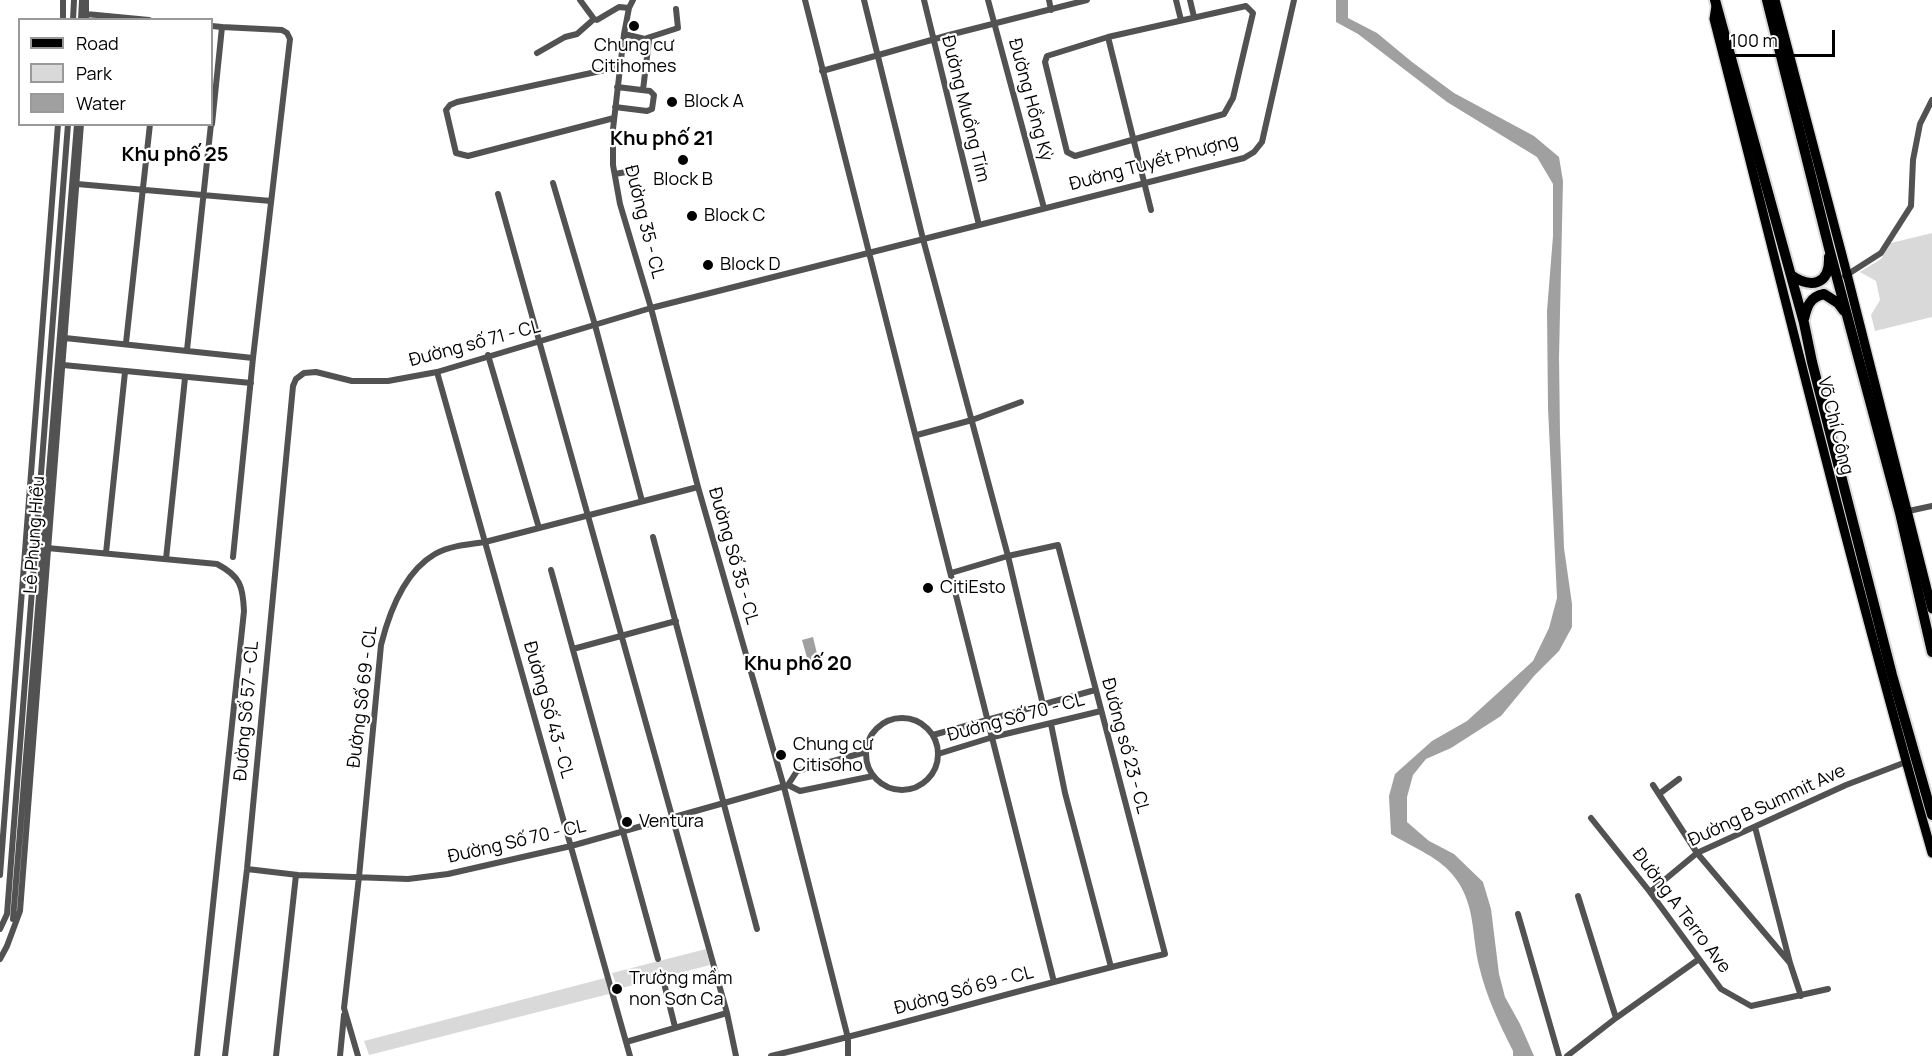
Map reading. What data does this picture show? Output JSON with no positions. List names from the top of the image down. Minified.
{"streets":{"highway":["Võ Chí Công"],"street":["Đường Hồng Kỳ","Đường Muồng Tím","Đường Tuyết Phượng","Đường 35 - CL","Đường số 71 - CL","Lê Phụng Hiểu","Đường Số 35 - CL","Đường Số 69 - CL","Đường Số 43 - CL","Đường Số 57 - CL","Đường Số 70 - CL","Đường số 23 - CL","Đường B Summit Ave","Đường A Terro Ave"]},"crossings":[["Đường Hồng Kỳ","Đường Tuyết Phượng"],["Đường Muồng Tím","Đường Tuyết Phượng"],["Đường Tuyết Phượng","Đường số 71 - CL"],["Đường 35 - CL","Đường số 71 - CL"],["Đường 35 - CL","Đường Số 35 - CL"],["Đường số 71 - CL","Đường Số 35 - CL"],["Đường số 71 - CL","Đường Số 43 - CL"],["Đường số 71 - CL","Đường Số 57 - CL"],["Võ Chí Công","Đường B Summit Ave"],["Đường Số 35 - CL","Đường Số 69 - CL"],["Đường Số 35 - CL","Đường Số 70 - CL"],["Đường Số 69 - CL","Đường Số 43 - CL"],["Đường Số 69 - CL","Đường Số 70 - CL"],["Đường Số 69 - CL","Đường số 23 - CL"],["Đường Số 43 - CL","Đường Số 70 - CL"],["Đường Số 57 - CL","Đường Số 70 - CL"],["Đường Số 70 - CL","Đường số 23 - CL"],["Đường B Summit Ave","Đường A Terro Ave"]],"districts":["Khu phố 21","Khu phố 25","Khu phố 20"],"places":["Chung cư Citihomes","Block A","Block B","Block C","Block D","CitiEsto","Chung cư Citisoho","Ventura","Trường mầm non Sơn Ca"],"legend":["Road","Park","Water"],"scale_bar":"100 m"}
